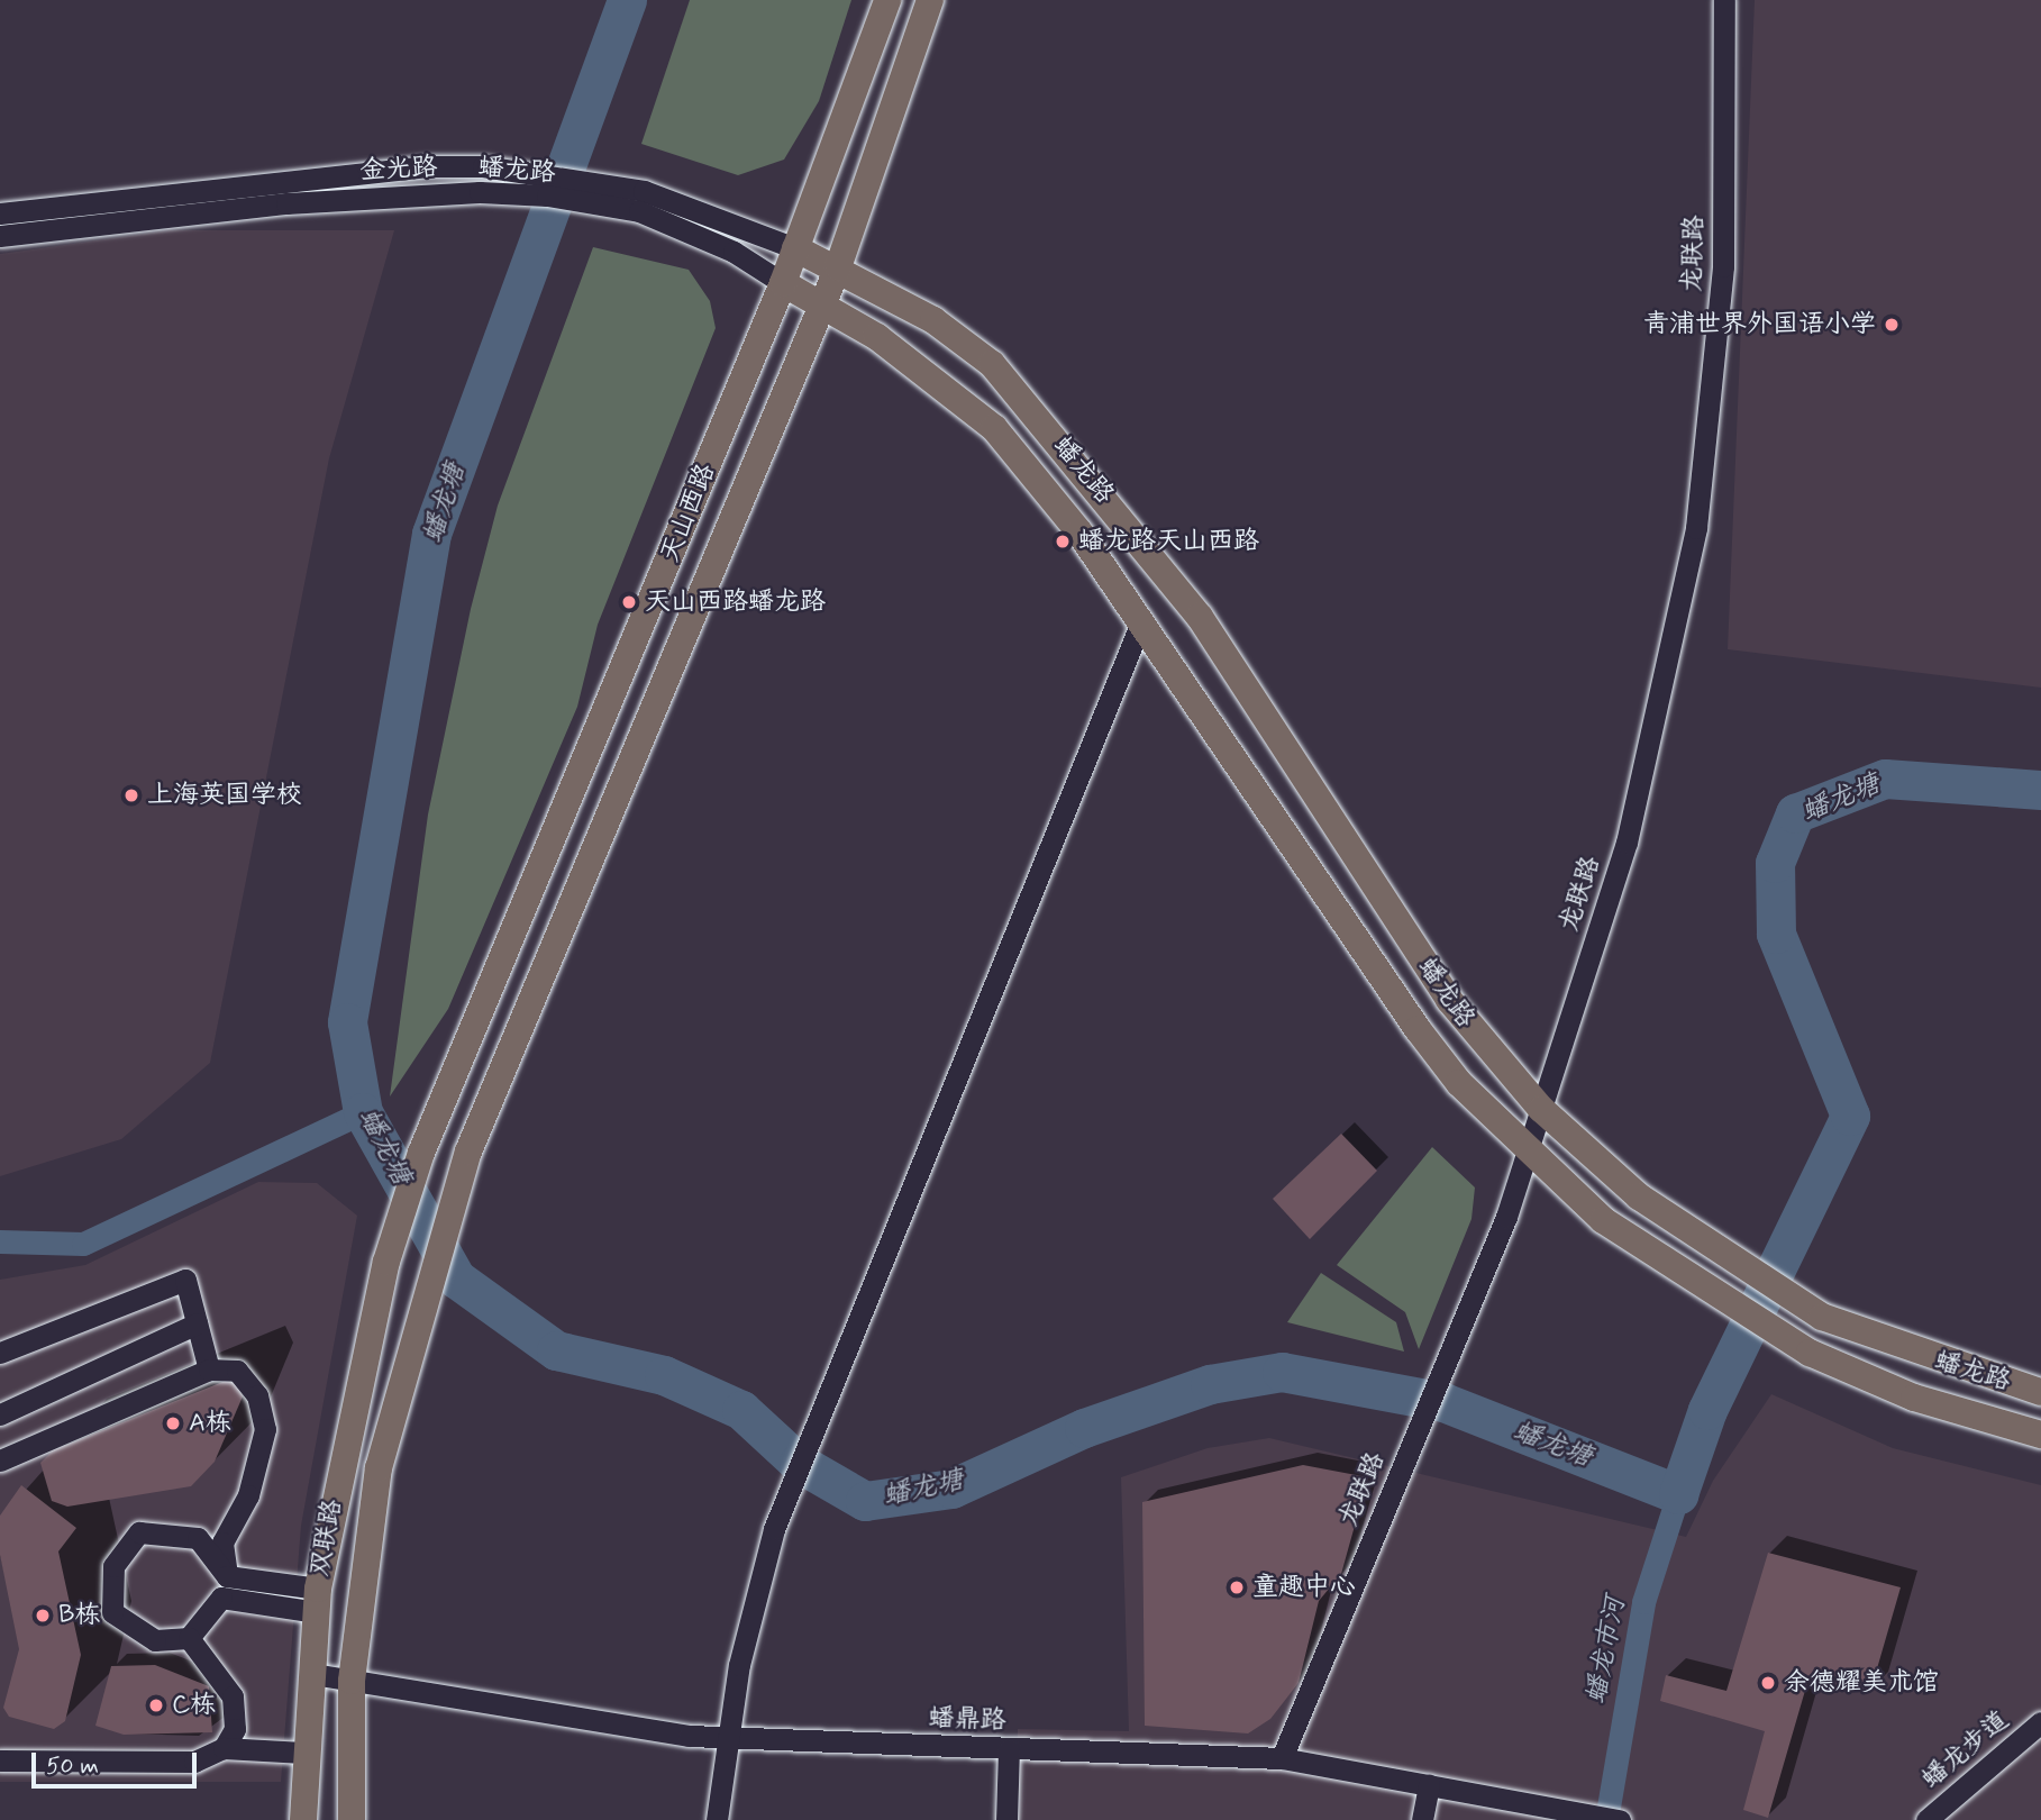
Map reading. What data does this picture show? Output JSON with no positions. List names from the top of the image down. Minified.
{"streets":{"main road":["蟠龙路","天山西路","双联路"],"street":["金光路","龙联路","蟠鼎路","蟠龙步道"]},"crossings":[["金光路","蟠龙路"],["金光路","天山西路"],["蟠龙路","龙联路"],["蟠龙路","天山西路"],["龙联路","蟠鼎路"],["天山西路","双联路"],["天山西路","蟠鼎路"],["双联路","蟠鼎路"]],"water":["蟠龙塘","蟠龙市河"],"places":["青浦世界外国语小学","蟠龙路天山西路","天山西路蟠龙路","上海英国学校","A栋","童趣中心","B栋","余德耀美术馆","C栋"],"scale_bar":"50 m"}
